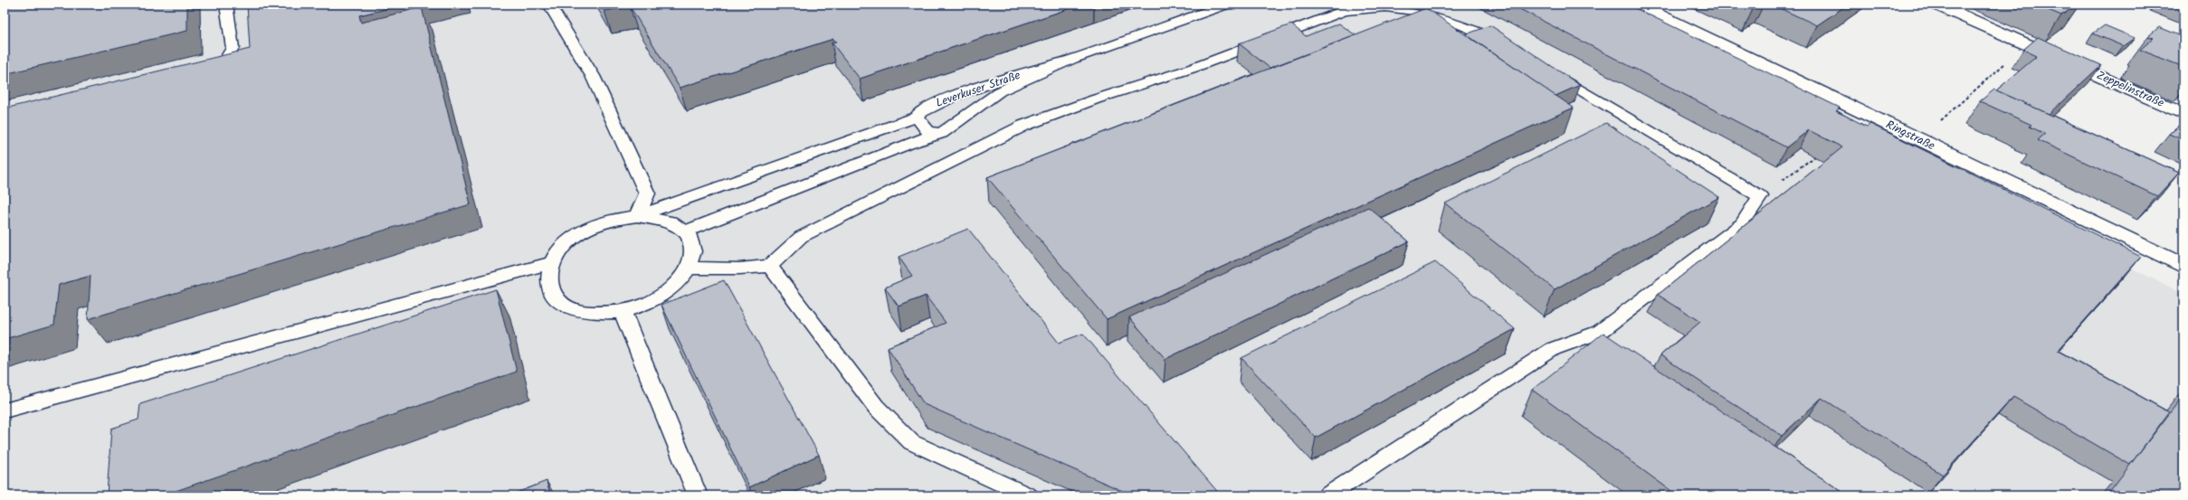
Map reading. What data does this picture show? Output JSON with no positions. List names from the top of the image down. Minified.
{"streets":{"main road":["Zeppelinstraße","Ringstraße"],"lane":["Leverkuser Straße"]}}
